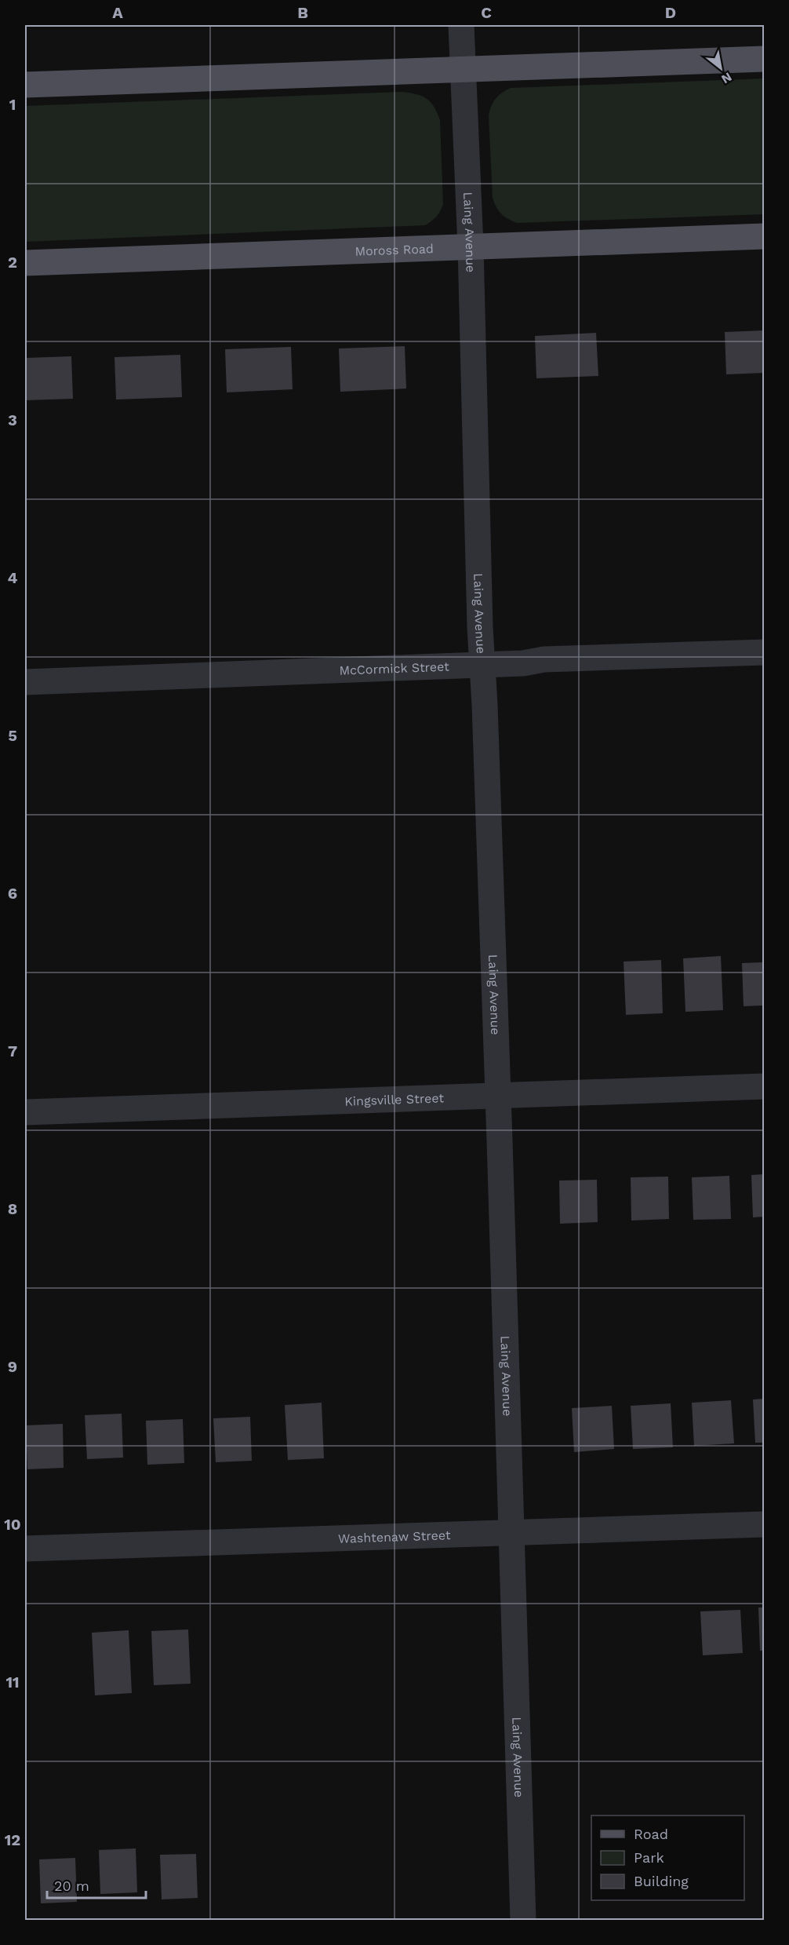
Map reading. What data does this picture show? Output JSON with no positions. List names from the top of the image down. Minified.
{"streets":{"main road":["Moross Road"],"street":["Laing Avenue","McCormick Street","Kingsville Street","Washtenaw Street"]},"crossings":[["Laing Avenue","Moross Road"],["Laing Avenue","McCormick Street"],["Laing Avenue","Kingsville Street"],["Laing Avenue","Washtenaw Street"]],"legend":["Road","Park","Building"],"scale_bar":"20 m","north":"bottom right","grid":{"columns":["A","B","C","D"],"rows":["1","2","3","4","5","6","7","8","9","10","11","12"]}}
